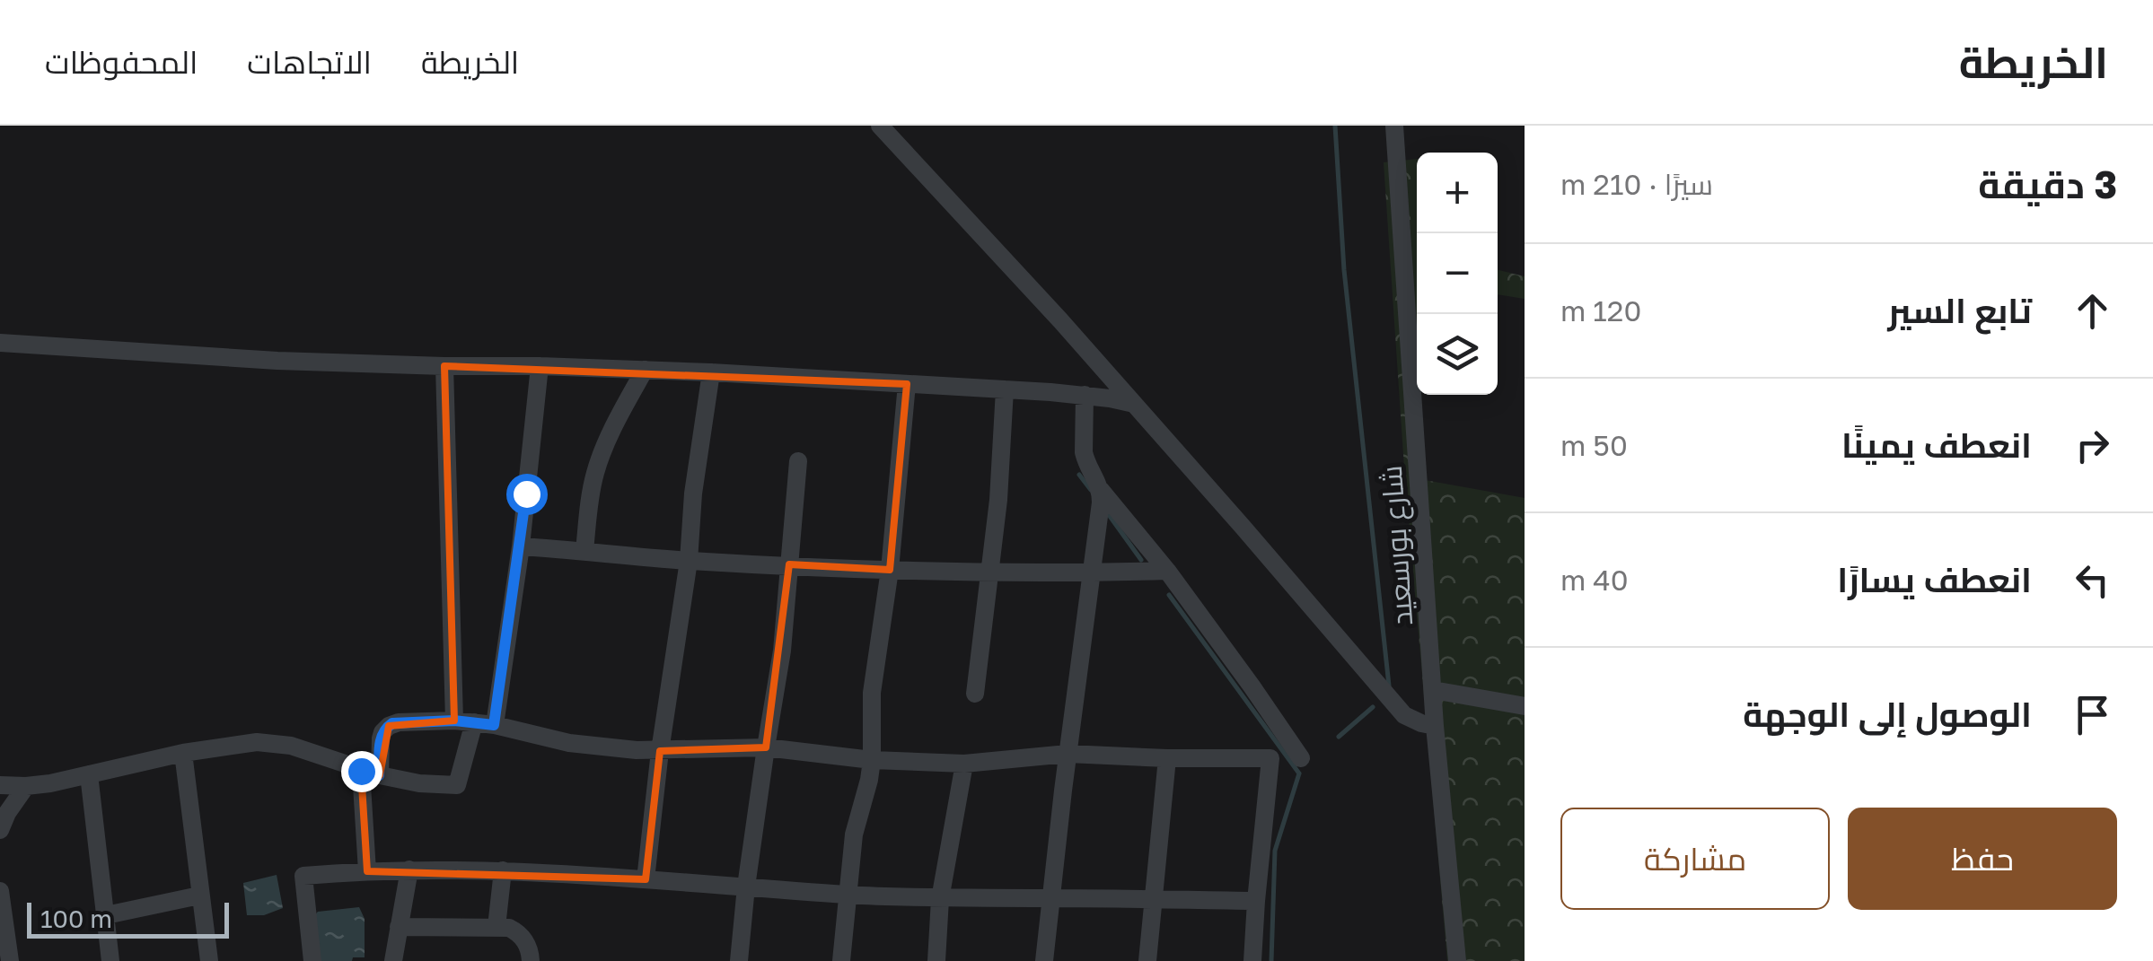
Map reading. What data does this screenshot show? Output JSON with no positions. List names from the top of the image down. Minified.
{"streets":{"street":["شارع بورسعيد"]},"scale_bar":"100 m","page":{"header":"الخريطة","nav":["الخريطة","الاتجاهات","المحفوظات"],"heading":["3 دقيقة","سيرًا · 210 m"],"map_buttons":["+","−"],"list":[["تابع السير","120 m"],["انعطف يمينًا","50 m"],["انعطف يسارًا","40 m"],"الوصول إلى الوجهة"],"buttons":["حفظ","مشاركة"],"scale":"100 m"}}
